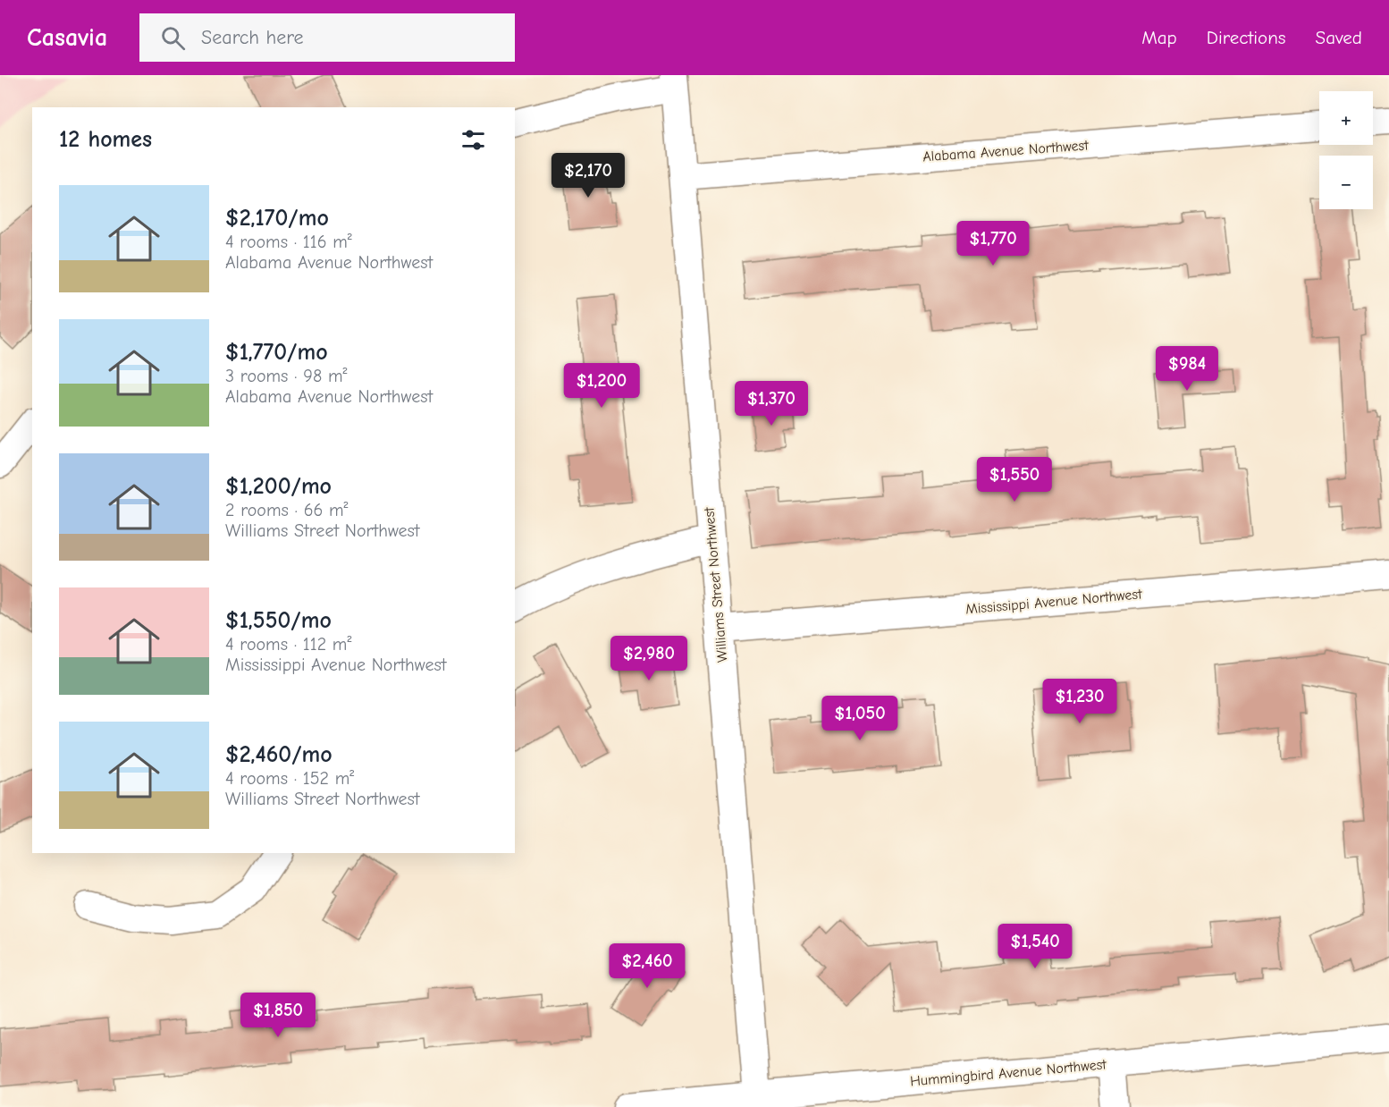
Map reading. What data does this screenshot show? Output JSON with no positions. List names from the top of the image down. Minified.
{"streets":{"street":["Alabama Avenue Northwest","Williams Street Northwest","Mississippi Avenue Northwest","Hummingbird Avenue Northwest"]},"crossings":[["Alabama Avenue Northwest","Williams Street Northwest"],["Williams Street Northwest","Mississippi Avenue Northwest"],["Williams Street Northwest","Hummingbird Avenue Northwest"]],"page":{"header":"Casavia","search":"Search here","nav":["Map","Directions","Saved"],"map_buttons":["+","−"],"heading":"12 homes","price":["$2,170","$1,770","$984","$1,200","$1,370","$1,550","$2,980","$1,230","$1,050","$1,540","$2,460","$1,850"],"list":[{"name":"$2,170/mo","note":"4 rooms · 116 m² · Alabama Avenue Northwest"},{"name":"$1,770/mo","note":"3 rooms · 98 m² · Alabama Avenue Northwest"},{"name":"$1,200/mo","note":"2 rooms · 66 m² · Williams Street Northwest"},{"name":"$1,550/mo","note":"4 rooms · 112 m² · Mississippi Avenue Northwest"},{"name":"$2,460/mo","note":"4 rooms · 152 m² · Williams Street Northwest"}]}}
